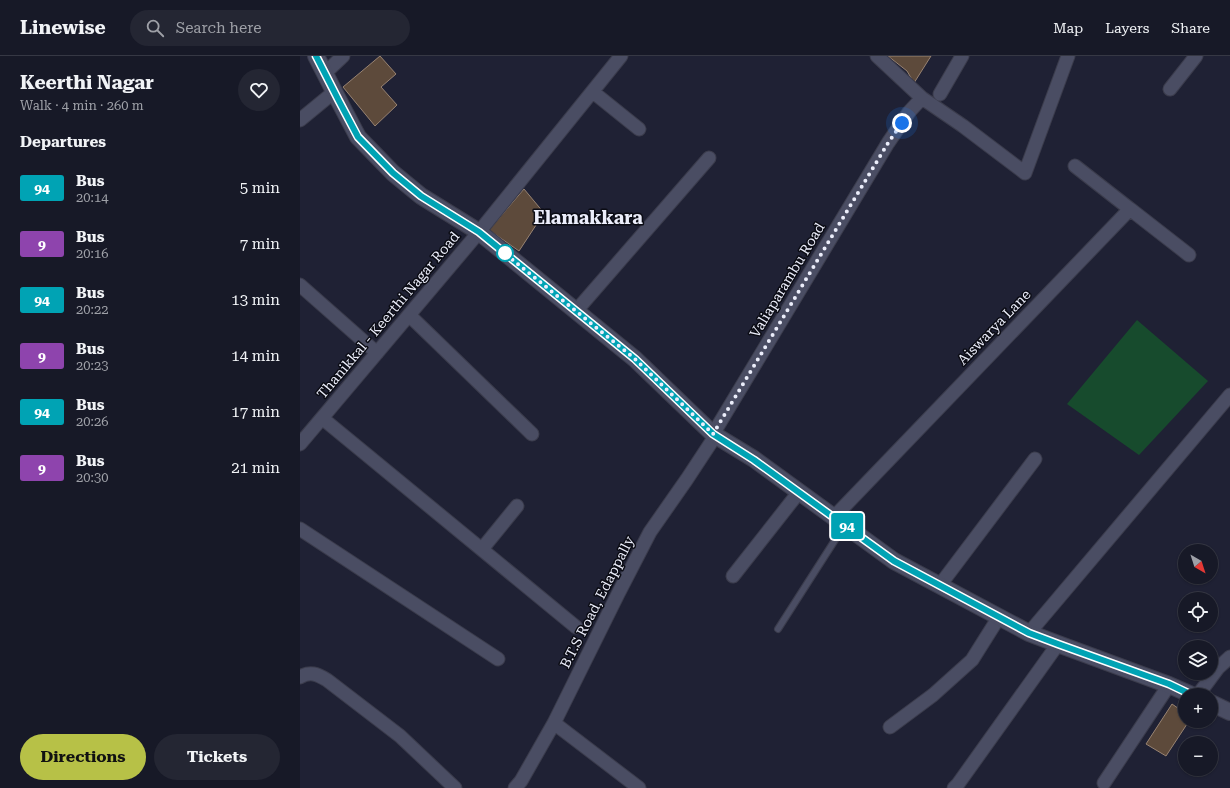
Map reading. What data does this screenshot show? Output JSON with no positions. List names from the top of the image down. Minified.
{"streets":{"street":["Valiaparambu Road","Thanikkal - Keerthi Nagar Road","Aiswarya Lane","B.T.S Road, Edappally"]},"crossings":[["Valiaparambu Road","B.T.S Road, Edappally"]],"districts":["Elamakkara"],"lines":["bus line 94"],"north":"bottom right","page":{"header":"Linewise","search":"Search here","nav":["Map","Layers","Share"],"heading":[["Keerthi Nagar","Walk · 4 min · 260 m"],"Departures"],"on_map":"94","list":[{"mark":"94","name":"Bus","note":"20:14","value":"5 min"},{"mark":"9","name":"Bus","note":"20:16","value":"7 min"},{"mark":"94","name":"Bus","note":"20:22","value":"13 min"},{"mark":"9","name":"Bus","note":"20:23","value":"14 min"},{"mark":"94","name":"Bus","note":"20:26","value":"17 min"},{"mark":"9","name":"Bus","note":"20:30","value":"21 min"}],"map_buttons":["+","−"],"buttons":["Directions","Tickets"]}}
